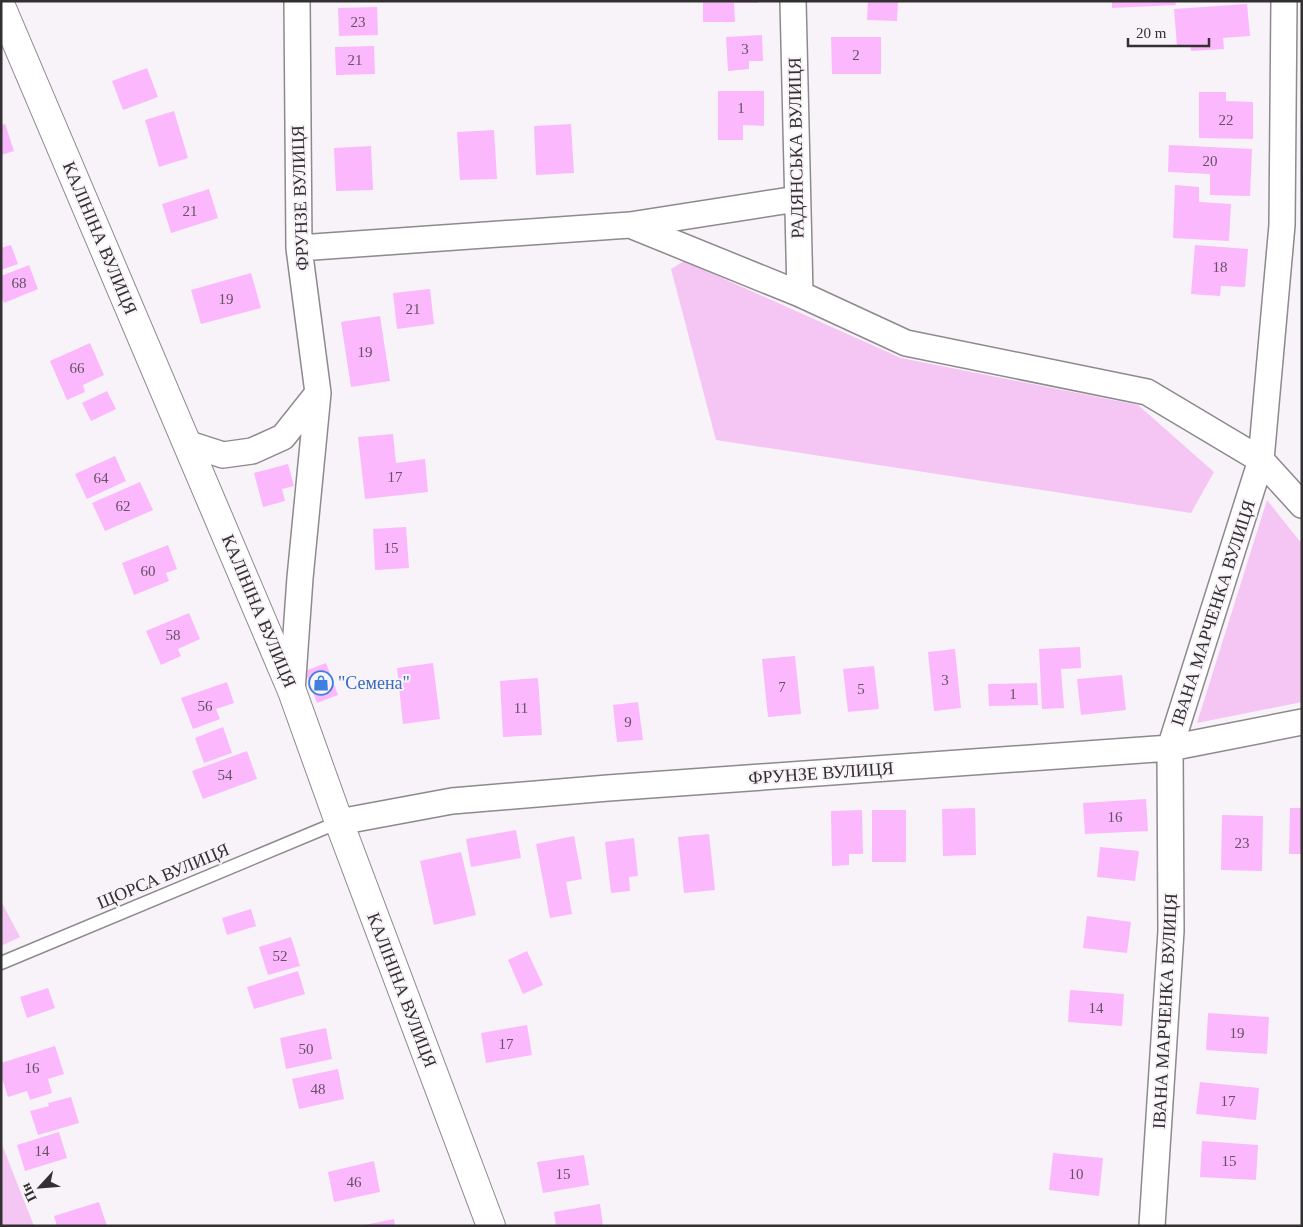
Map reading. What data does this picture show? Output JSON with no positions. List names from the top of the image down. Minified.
{"streets":{"street":["РАДЯНСЬКА ВУЛИЦЯ","ФРУНЗЕ ВУЛИЦЯ","КАЛІНІНА ВУЛИЦЯ","ІВАНА МАРЧЕНКА ВУЛИЦЯ"],"lane":["ЩОРСА ВУЛИЦЯ"]},"crossings":[["ФРУНЗЕ ВУЛИЦЯ","КАЛІНІНА ВУЛИЦЯ"],["ФРУНЗЕ ВУЛИЦЯ","ІВАНА МАРЧЕНКА ВУЛИЦЯ"],["ФРУНЗЕ ВУЛИЦЯ","ЩОРСА ВУЛИЦЯ"],["КАЛІНІНА ВУЛИЦЯ","ЩОРСА ВУЛИЦЯ"]],"places":{"shop":["\"Семена\""]},"house_numbers":["23","3","2","21","1","22","20","21","18","68","19","21","19","66","17","64","62","15","60","58","3","7","5","1","56","11","9","54","16","23","52","14","19","17","50","16","48","17","14","15","15","10","46"],"scale_bar":"20 m","north":"bottom left"}
